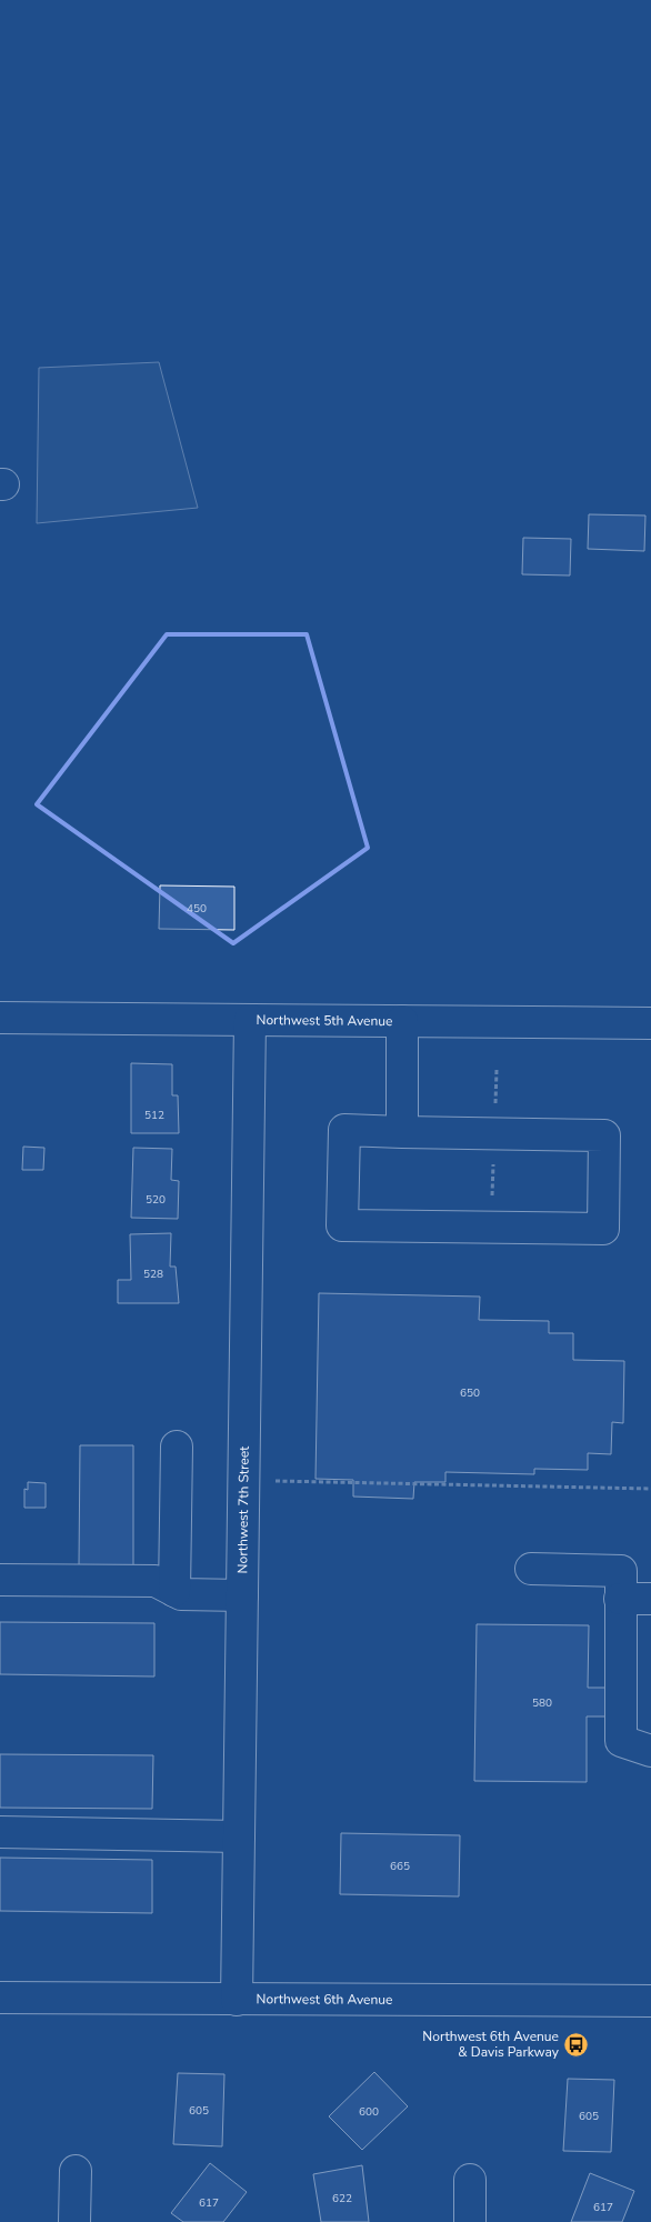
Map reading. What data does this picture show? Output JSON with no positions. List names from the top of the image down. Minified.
{"streets":{"street":["Northwest 5th Avenue","Northwest 7th Street","Northwest 6th Avenue"]},"crossings":[["Northwest 5th Avenue","Northwest 7th Street"],["Northwest 7th Street","Northwest 6th Avenue"]],"places":{"bus stop":["Northwest 6th Avenue & Davis Parkway"]},"house_numbers":["450","512","520","528","650","580","665","605","600","605","622","617","617"]}
